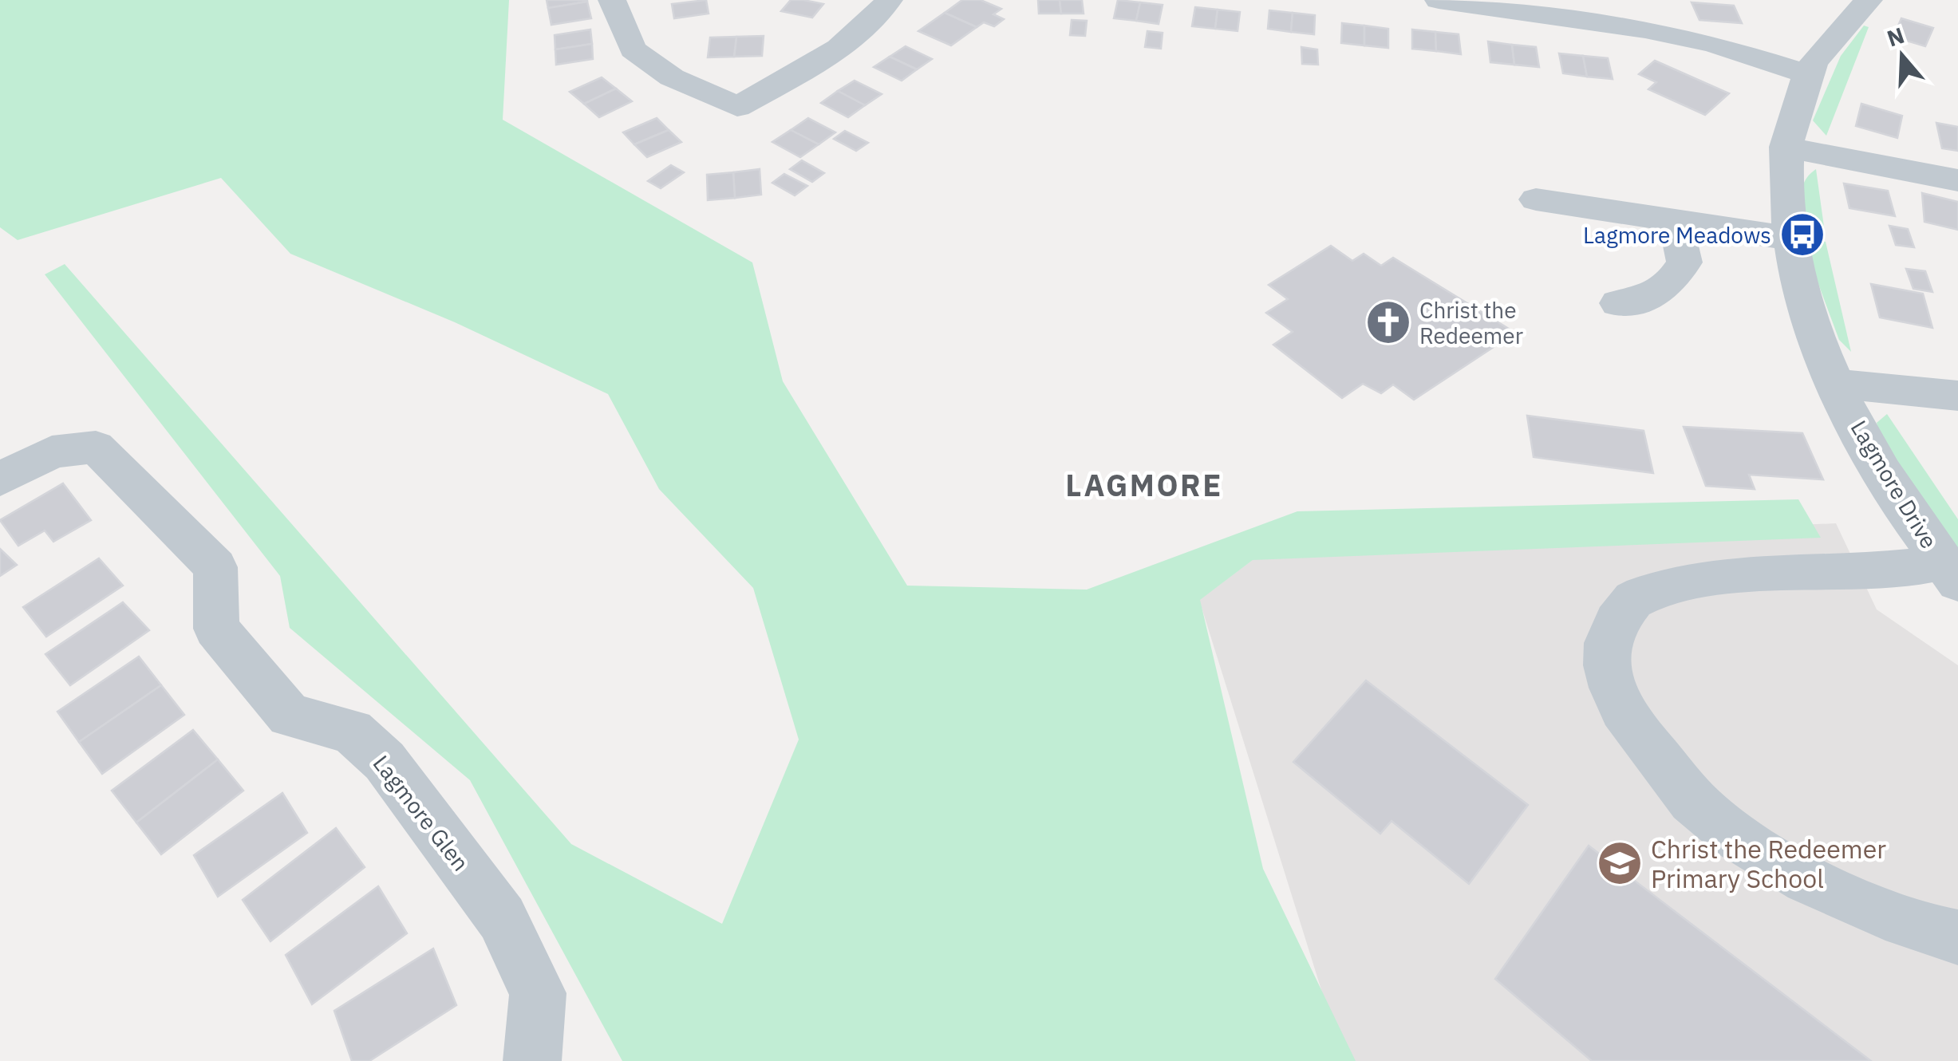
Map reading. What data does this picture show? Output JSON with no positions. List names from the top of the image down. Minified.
{"streets":{"street":["Lagmore Drive","Lagmore Glen"]},"districts":["LAGMORE"],"places":{"bus stop":["Lagmore Meadows"],"church":["Christ the Redeemer"],"school or university":["Christ the Redeemer Primary School"]},"north":"top"}
